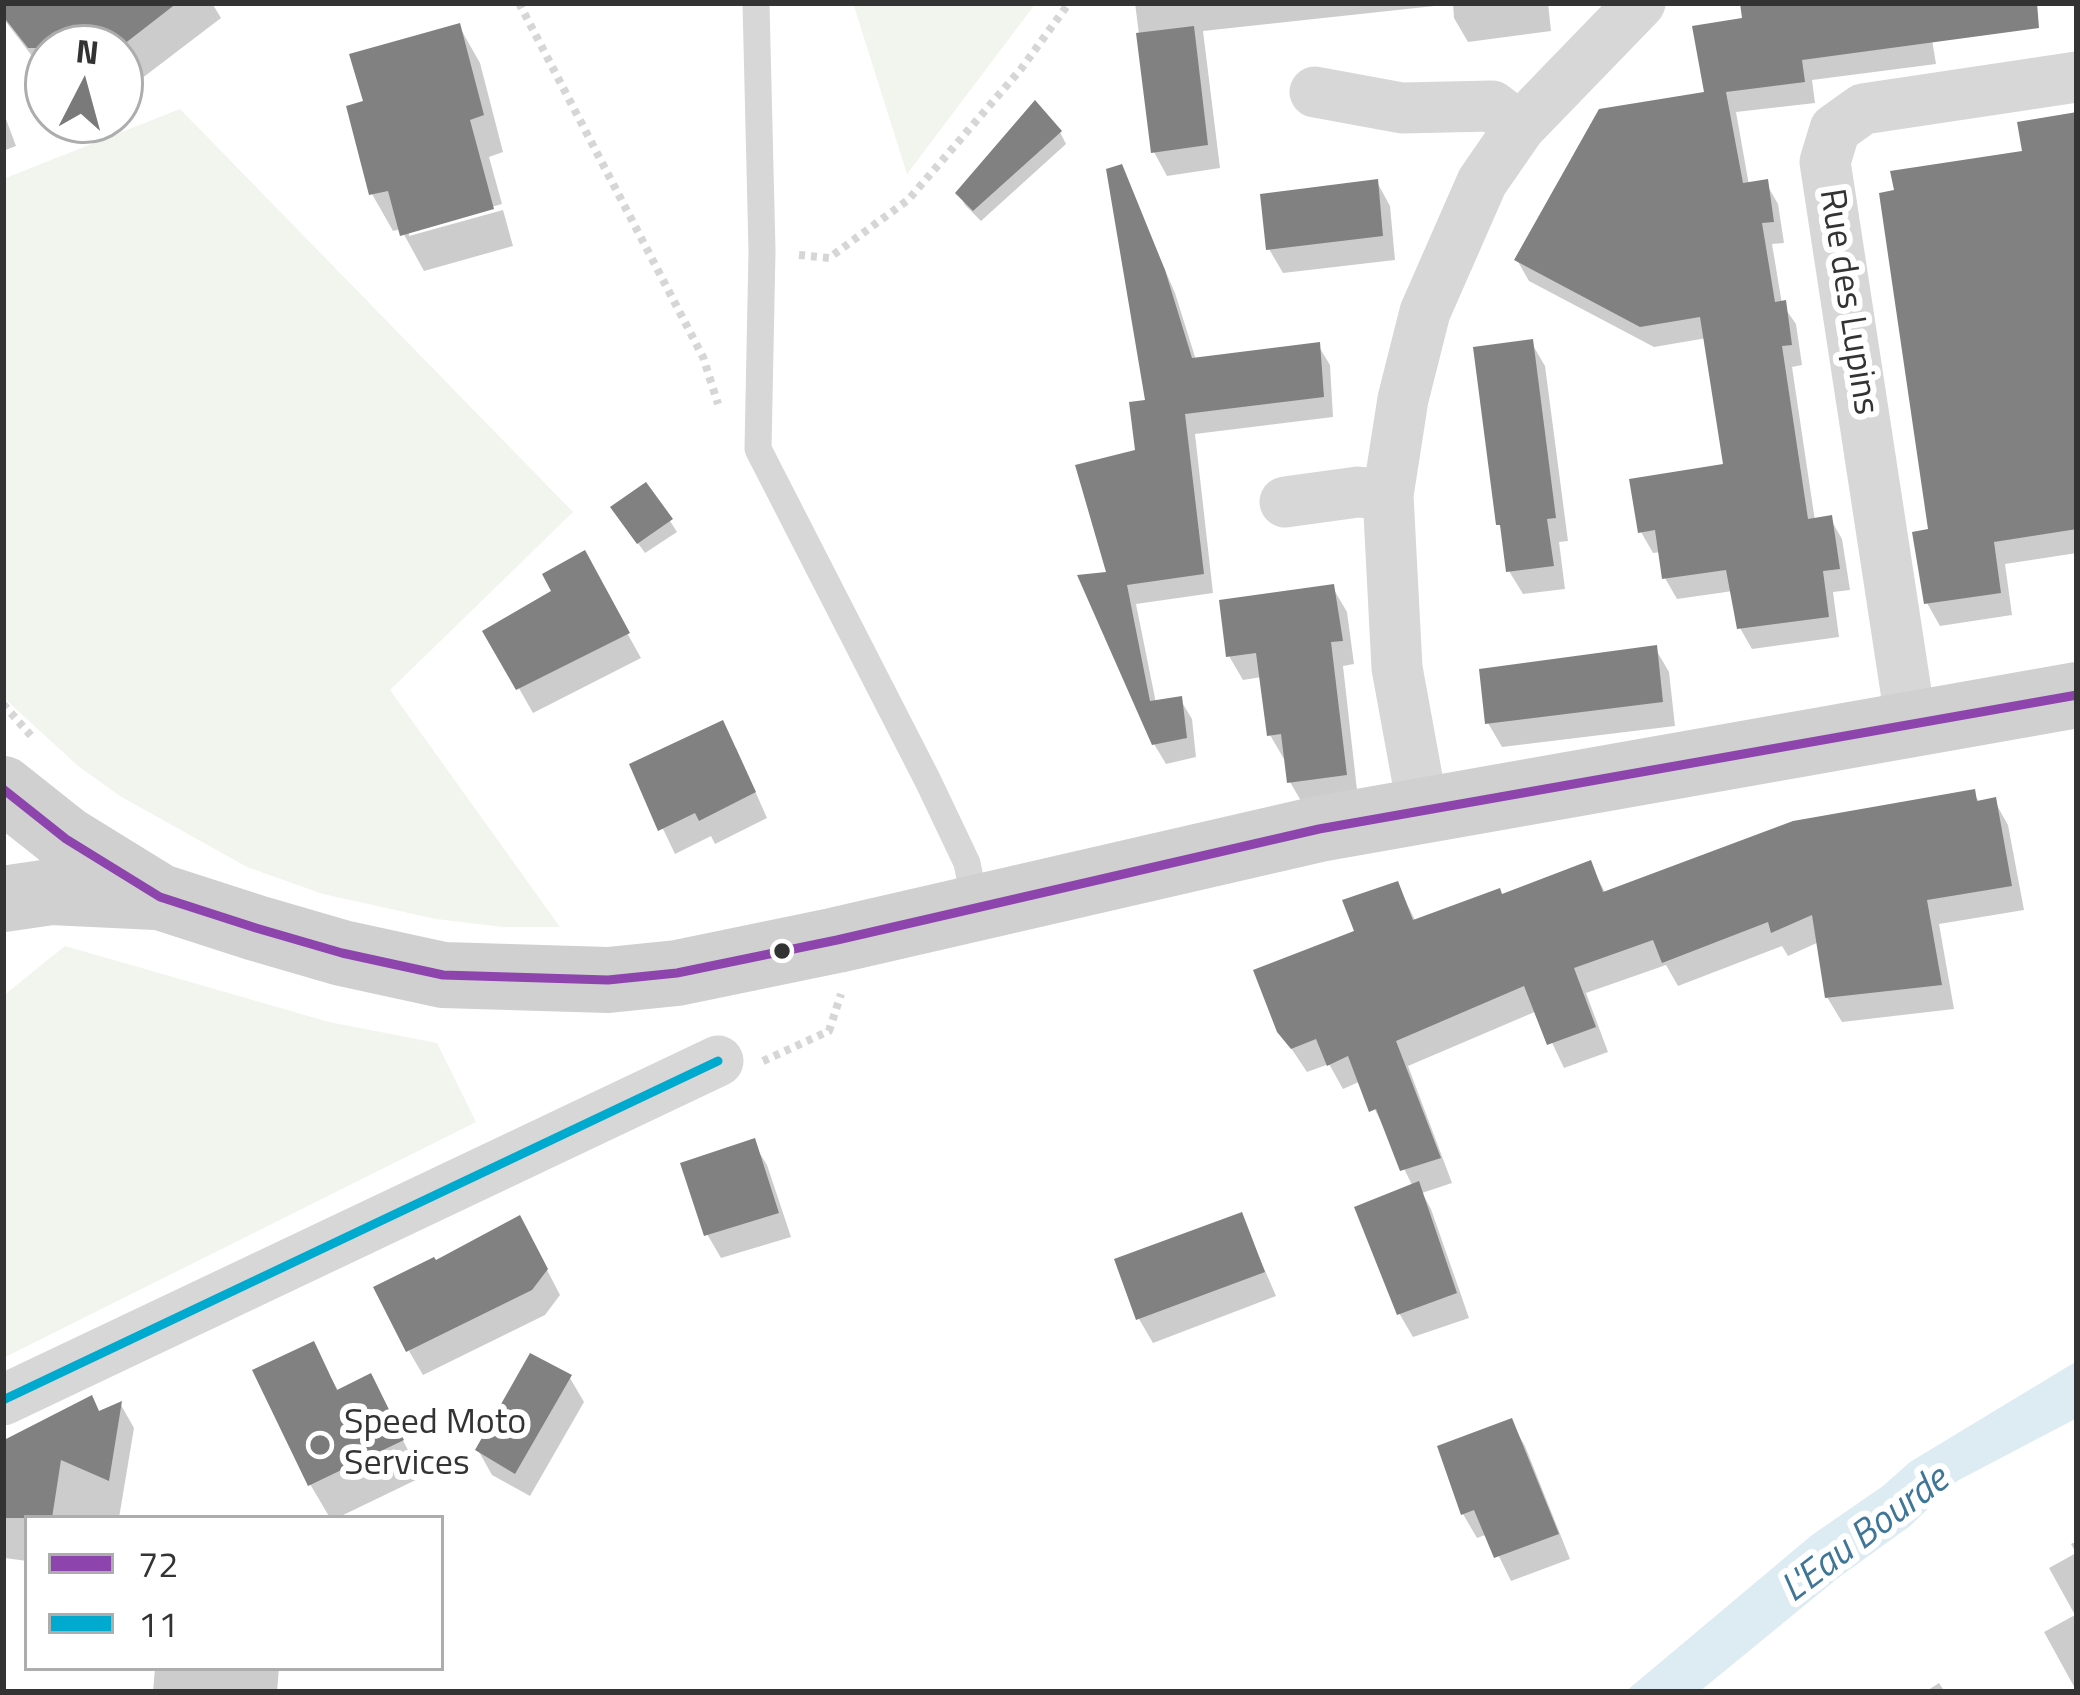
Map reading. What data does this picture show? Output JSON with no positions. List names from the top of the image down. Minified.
{"streets":{"street":["Rue des Lupins"]},"water":["L'Eau Bourde"],"places":["Speed Moto Services"],"lines":["transit line 72","transit line 11"],"legend":["72","11"],"north":"top"}
